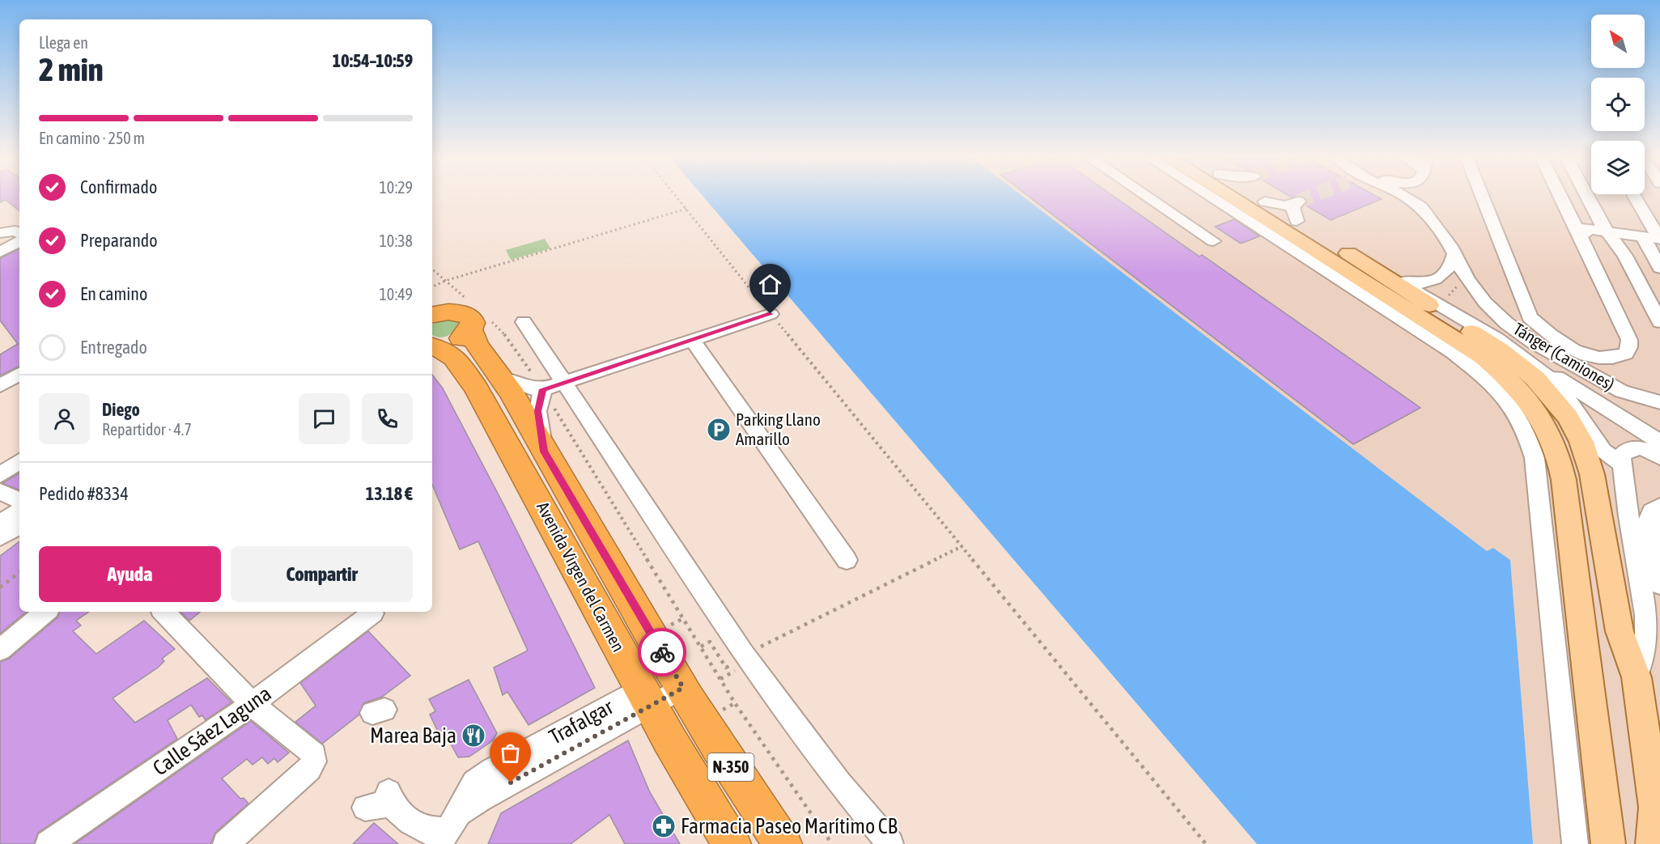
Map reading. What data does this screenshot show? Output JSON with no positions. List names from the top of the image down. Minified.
{"streets":{"highway":["Avenida Virgen del Carmen","N-350"],"street":["Tánger (Camiones)","Trafalgar","Calle Sáez Laguna"]},"crossings":[["Avenida Virgen del Carmen","Trafalgar"],["Avenida Virgen del Carmen","N-350"]],"places":{"parking":["Parking Llano Amarillo"],"restaurant":["Marea Baja"],"pharmacy":["Farmacia Paseo Marítimo CB"]},"north":"top left","page":{"heading":["2 min","Llega en","10:54–10:59"],"panel":["Diego","Repartidor · 4.7","Pedido #8334","13.18 €"],"bar":"En camino · 250 m","list":[["Confirmado","10:29"],["Preparando","10:38"],["En camino","10:49"],"Entregado"],"buttons":["Ayuda","Compartir"]}}
